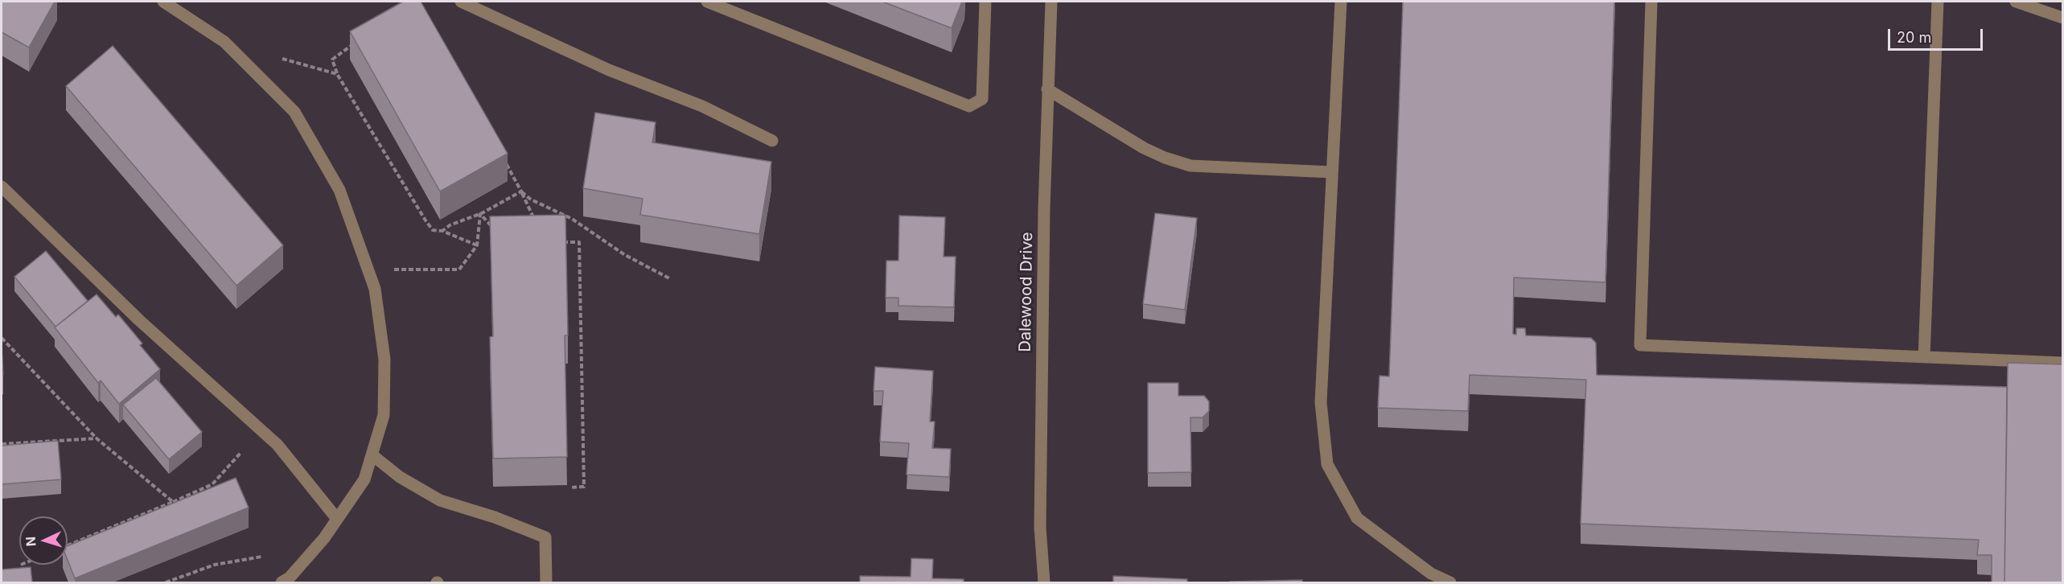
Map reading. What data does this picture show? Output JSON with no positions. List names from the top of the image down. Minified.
{"streets":{"street":["Dalewood Drive"]},"scale_bar":"20 m","north":"left"}
